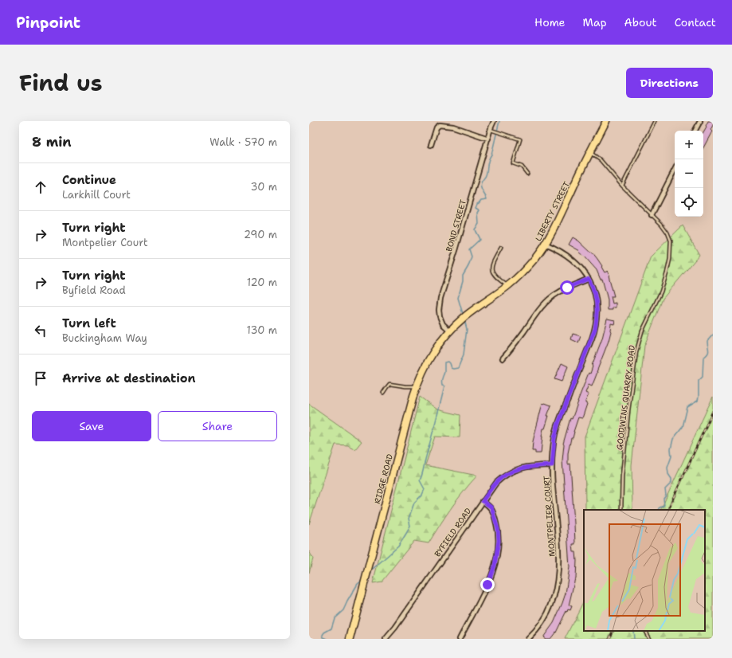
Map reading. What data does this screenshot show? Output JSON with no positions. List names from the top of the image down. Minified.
{"streets":{"highway":["LIBERTY STREET","RIDGE ROAD"],"street":["BOND STREET","MONTPELIER COURT","BYFIELD ROAD"],"lane":["GOODWINS QUARRY ROAD"]},"crossings":[["LIBERTY STREET","BOND STREET"],["LIBERTY STREET","GOODWINS QUARRY ROAD"],["LIBERTY STREET","RIDGE ROAD"],["LIBERTY STREET","MONTPELIER COURT"],["BOND STREET","RIDGE ROAD"],["MONTPELIER COURT","BYFIELD ROAD"]],"page":{"header":"Pinpoint","nav":["Home","Map","About","Contact"],"title":"Find us","buttons":["Directions",["Save","Share"]],"heading":["8 min","Walk · 570 m"],"map_buttons":["+","−"],"list":[["Continue","Larkhill Court","30 m"],["Turn right","Montpelier Court","290 m"],["Turn right","Byfield Road","120 m"],["Turn left","Buckingham Way","130 m"],"Arrive at destination"]}}
